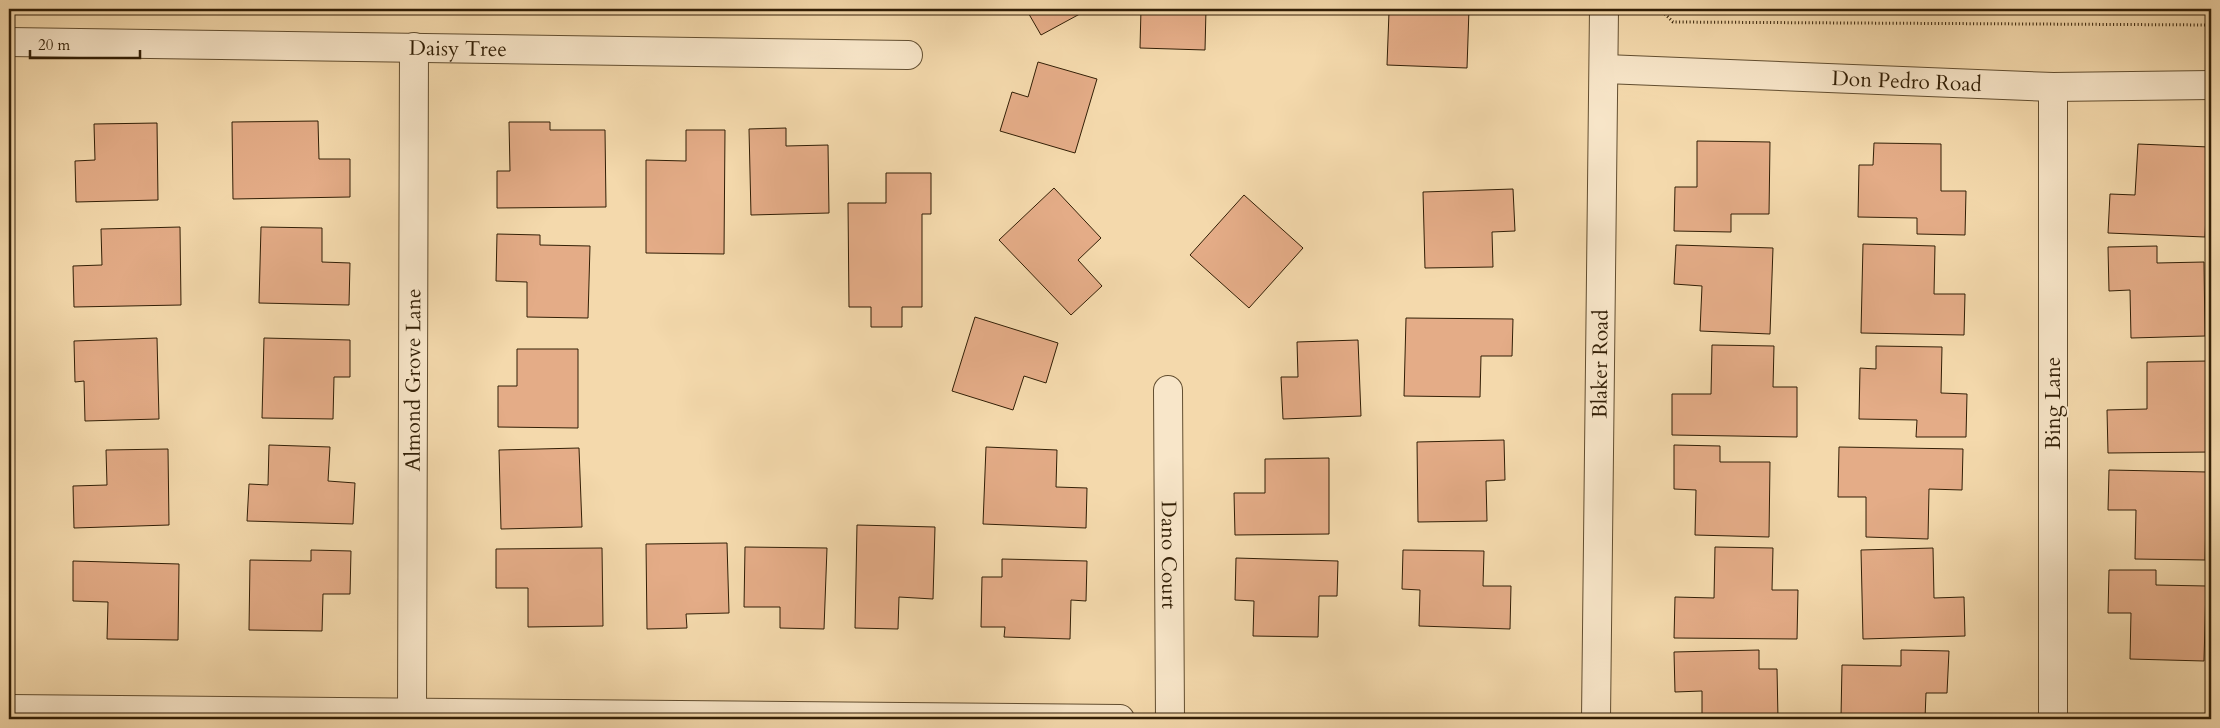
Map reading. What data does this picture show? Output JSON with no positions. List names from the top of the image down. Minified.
{"streets":{"street":["Daisy Tree","Don Pedro Road","Blaker Road","Almond Grove Lane","Bing Lane","Dano Court"]},"crossings":[["Daisy Tree","Almond Grove Lane"],["Don Pedro Road","Blaker Road"],["Don Pedro Road","Bing Lane"]],"scale_bar":"20 m"}
